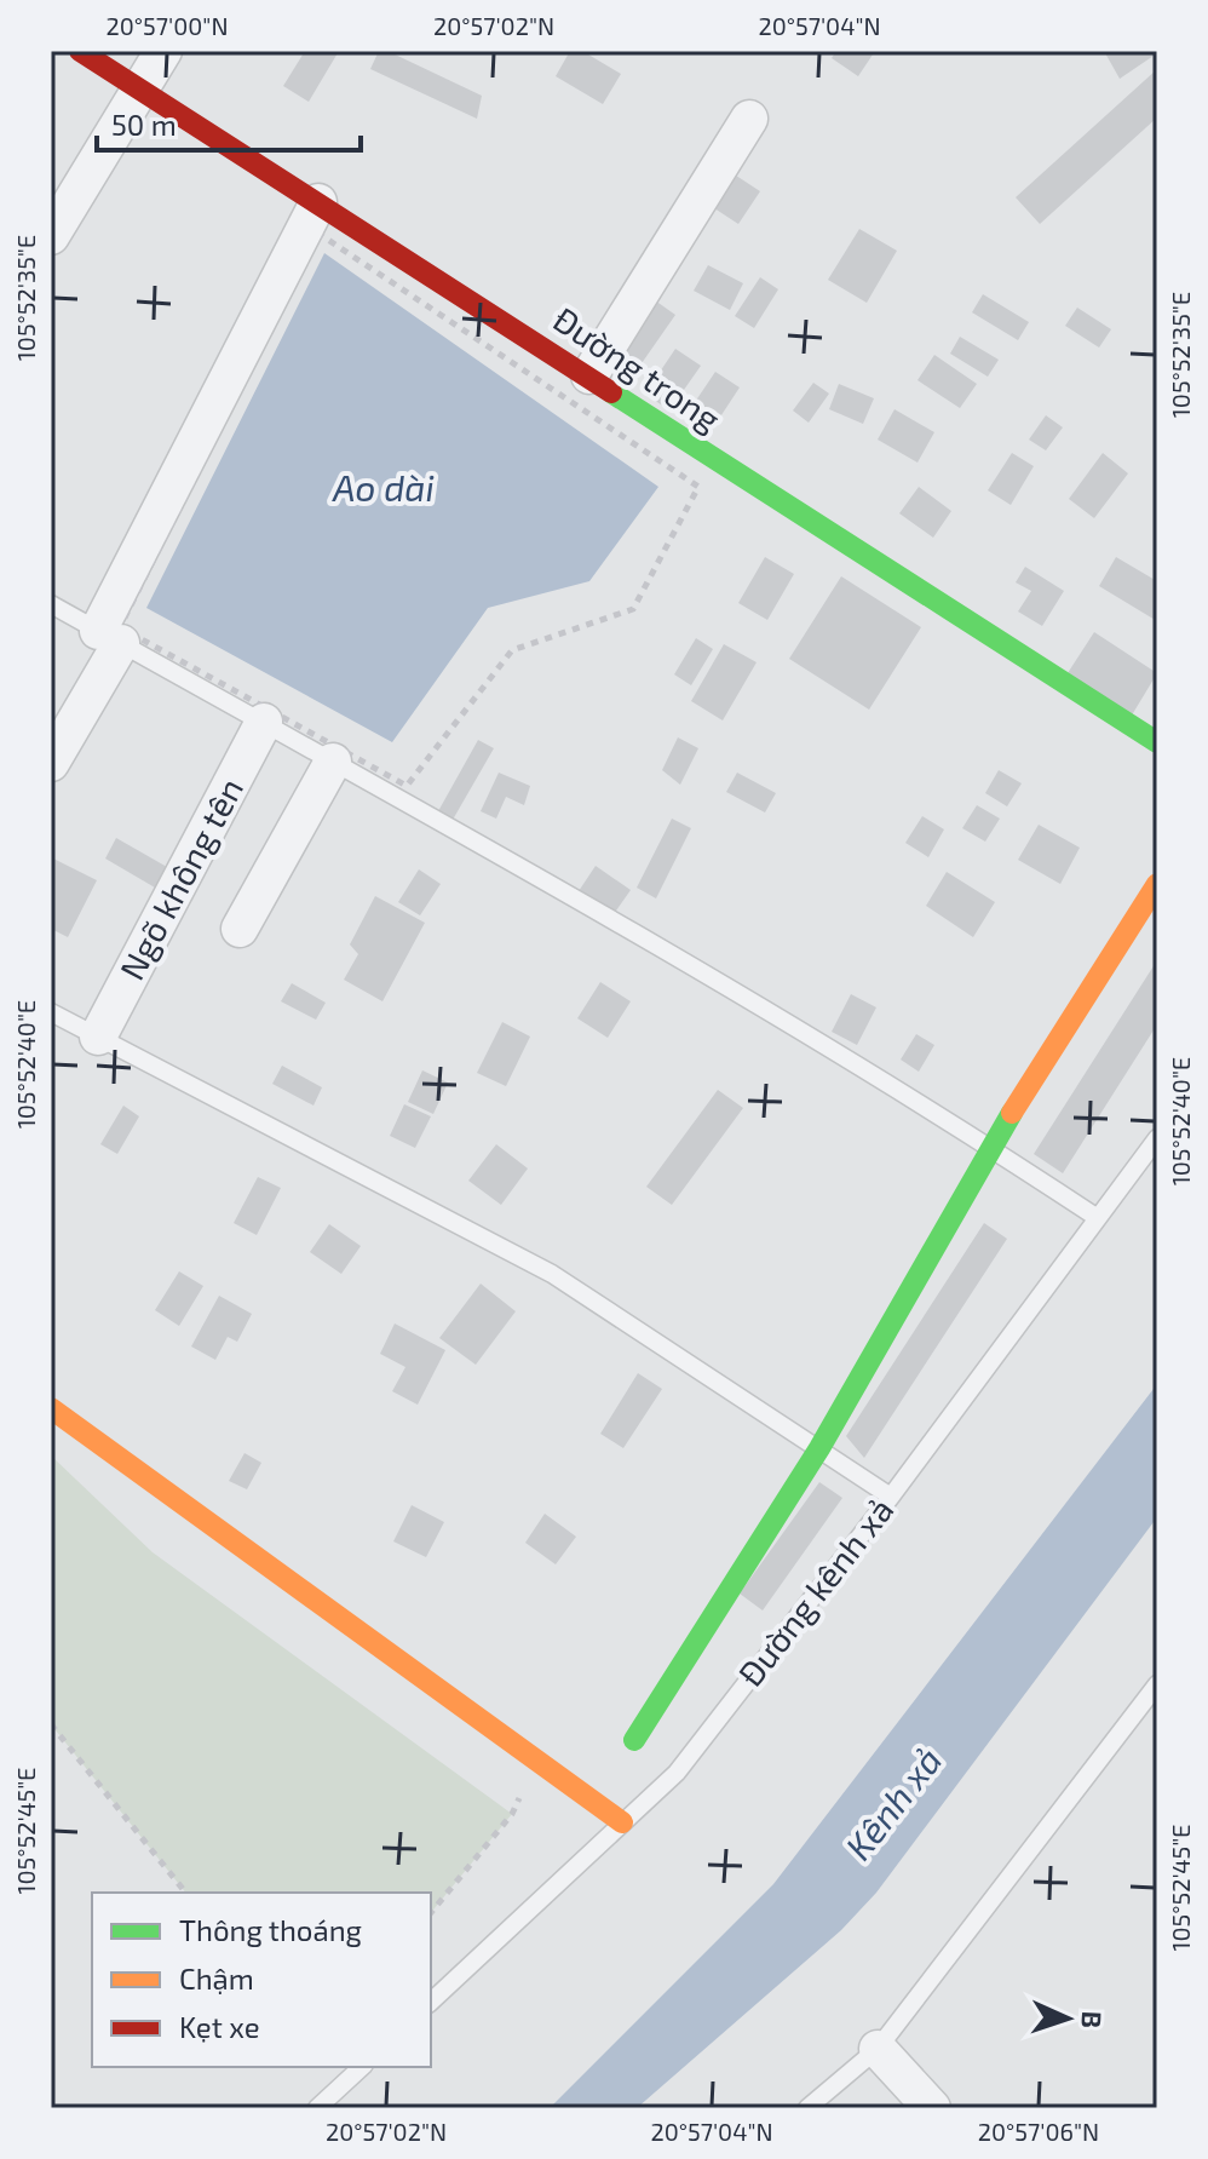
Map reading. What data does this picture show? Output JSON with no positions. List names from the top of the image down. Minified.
{"streets":{"street":["Đường trong","Ngõ không tên"],"lane":["Đường kênh xả"]},"water":["Ao dài","Kênh xả"],"legend":["Thông thoáng","Chậm","Kẹt xe"],"scale_bar":"50 m","north":"right","coordinates":["20°57'00\"N","20°57'02\"N","20°57'04\"N","105°52'35\"E","105°52'40\"E","105°52'45\"E","20°57'06\"N"]}
